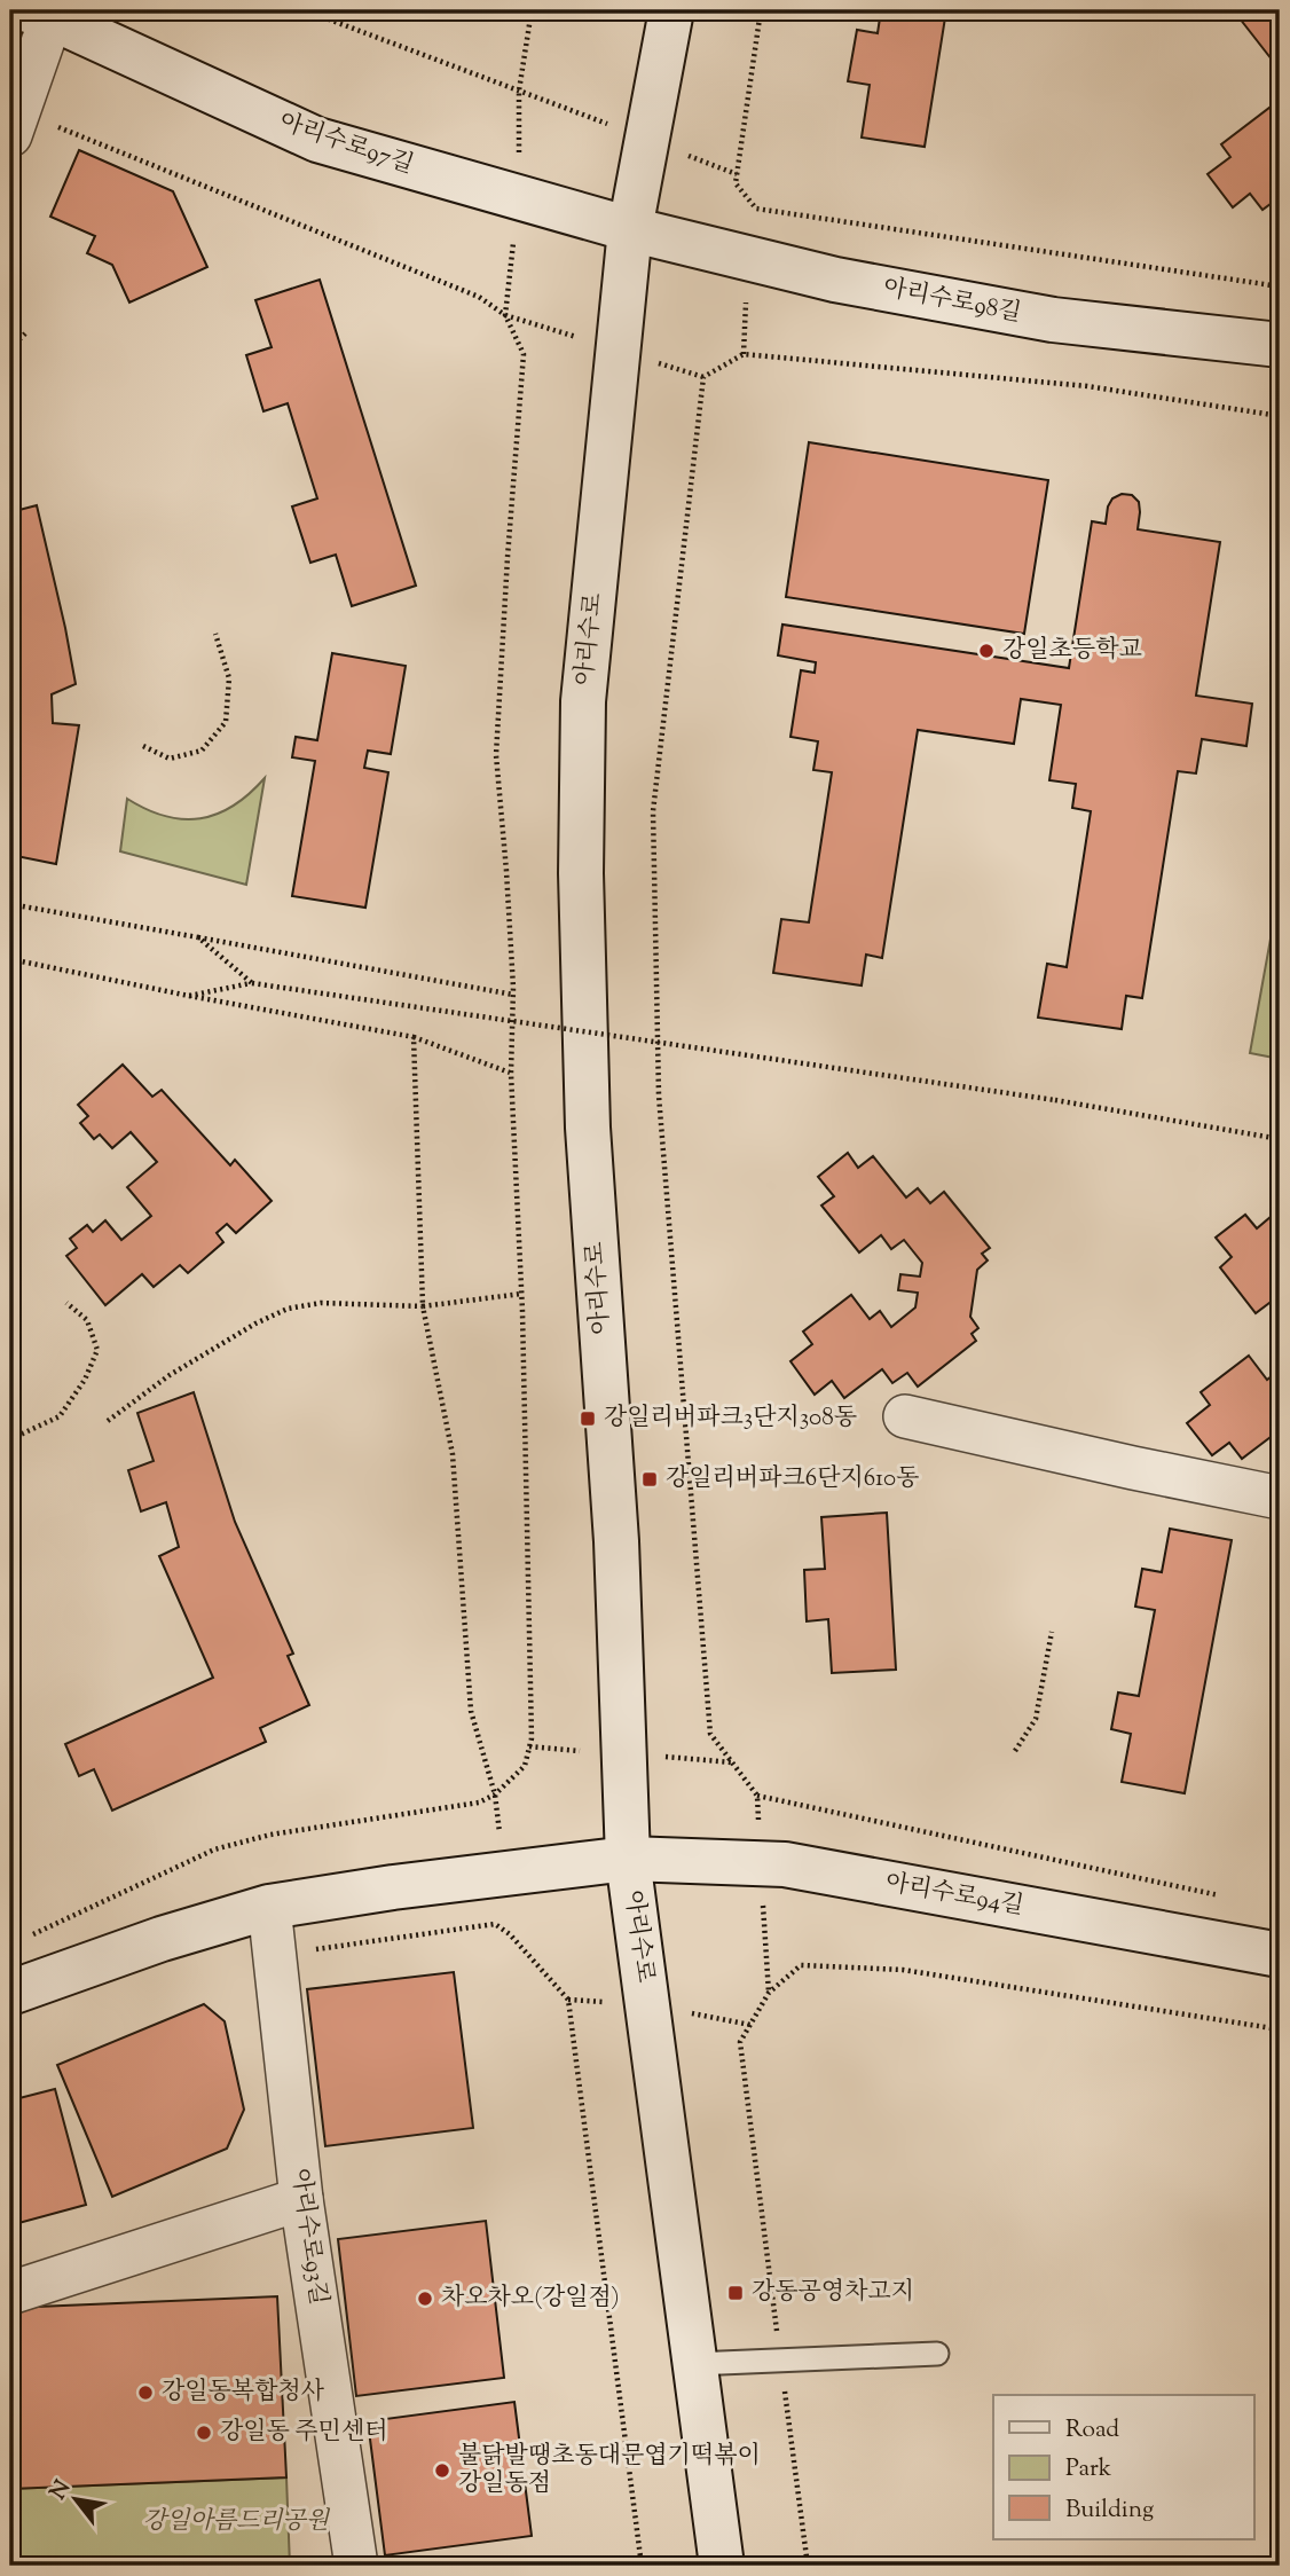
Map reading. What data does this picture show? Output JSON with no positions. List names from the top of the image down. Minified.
{"streets":{"street":["아리수로97길","아리수로98길","아리수로","아리수로94길","아리수로93길"]},"crossings":[["아리수로97길","아리수로98길"],["아리수로97길","아리수로"],["아리수로98길","아리수로"],["아리수로","아리수로94길"]],"parks":["강일아름드리공원"],"places":{"other":["강일초등학교","차오차오(강일점)","강일동복합청사","강일동 주민센터","불닭발땡초동대문엽기떡볶이 강일동점"],"transit":["강일리버파크3단지308동","강일리버파크6단지610동","강동공영차고지"]},"legend":["Road","Park","Building"],"north":"top left"}
